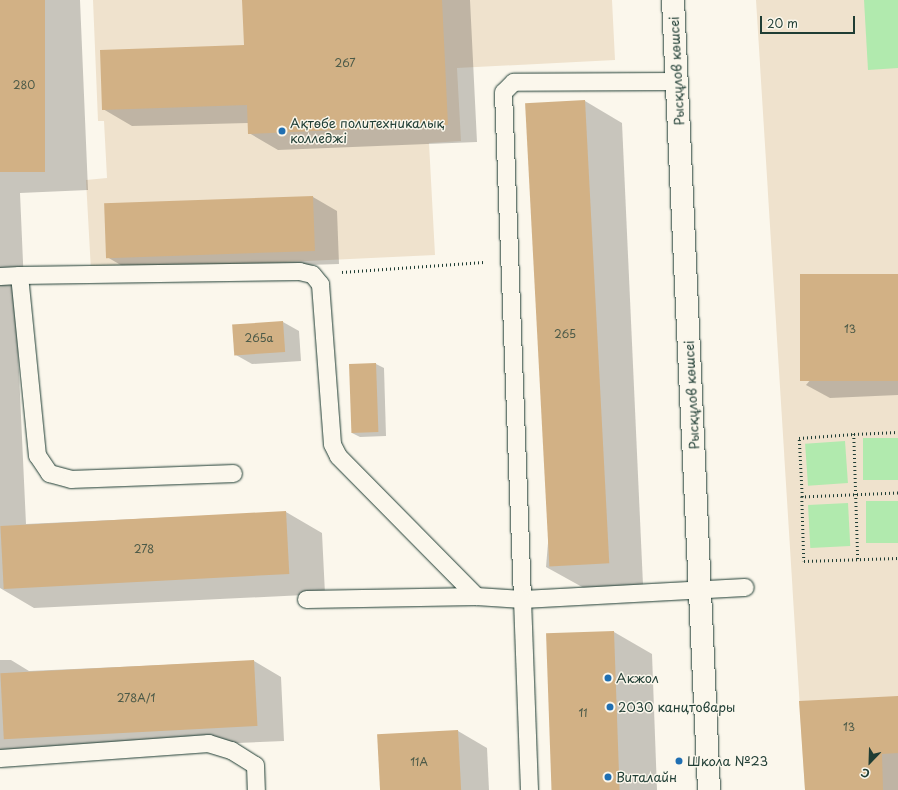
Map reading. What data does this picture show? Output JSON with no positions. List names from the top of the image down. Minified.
{"streets":{"street":["Рысқұлов көшсеі"]},"places":["Ақтөбе политехникалық колледжі","Акжол","2030 канцтовары","Школа №23","Виталайн"],"house_numbers":["267","280","13","265","265а","278","278А/1","11","13","11А"],"scale_bar":"20 m","north":"bottom left"}
